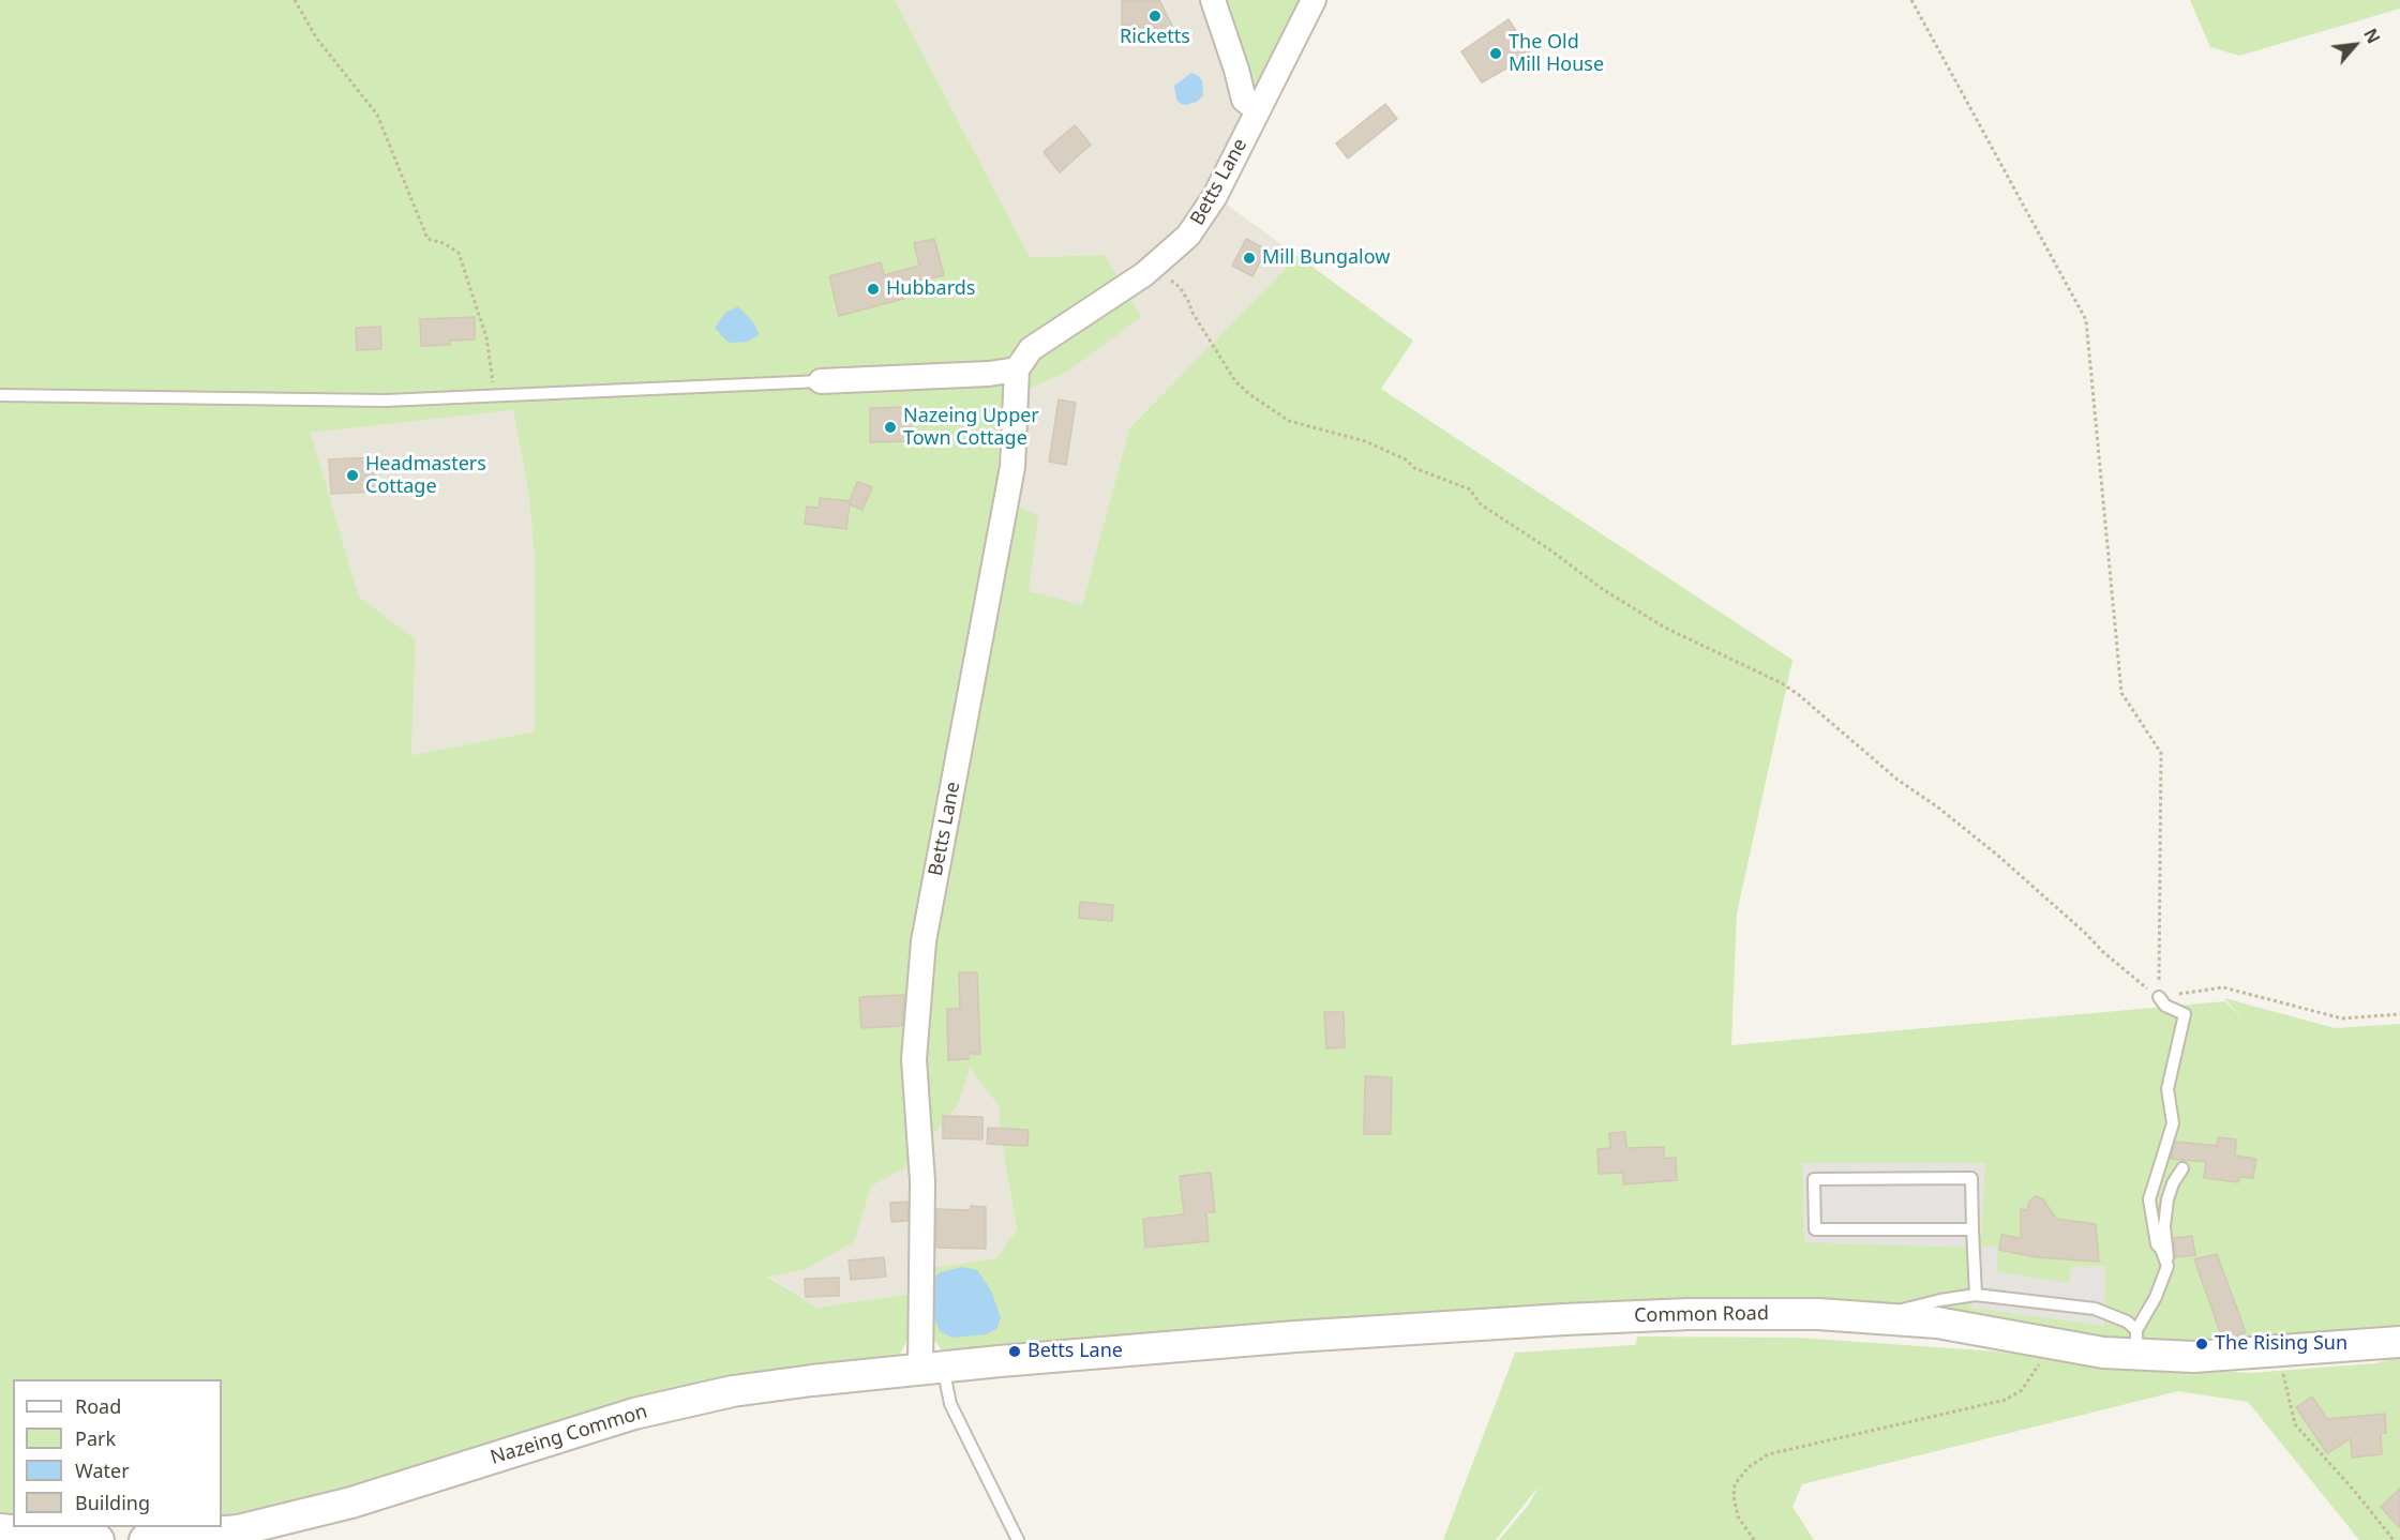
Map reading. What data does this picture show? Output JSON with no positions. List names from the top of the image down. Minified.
{"streets":{"street":["Betts Lane","Common Road","Nazeing Common"]},"crossings":[["Betts Lane","Nazeing Common"],["Common Road","Nazeing Common"]],"places":["Ricketts","The Old Mill House","Mill Bungalow","Hubbards","Nazeing Upper Town Cottage","Headmasters Cottage","The Rising Sun","Betts Lane"],"legend":["Road","Park","Water","Building"],"north":"top right"}
